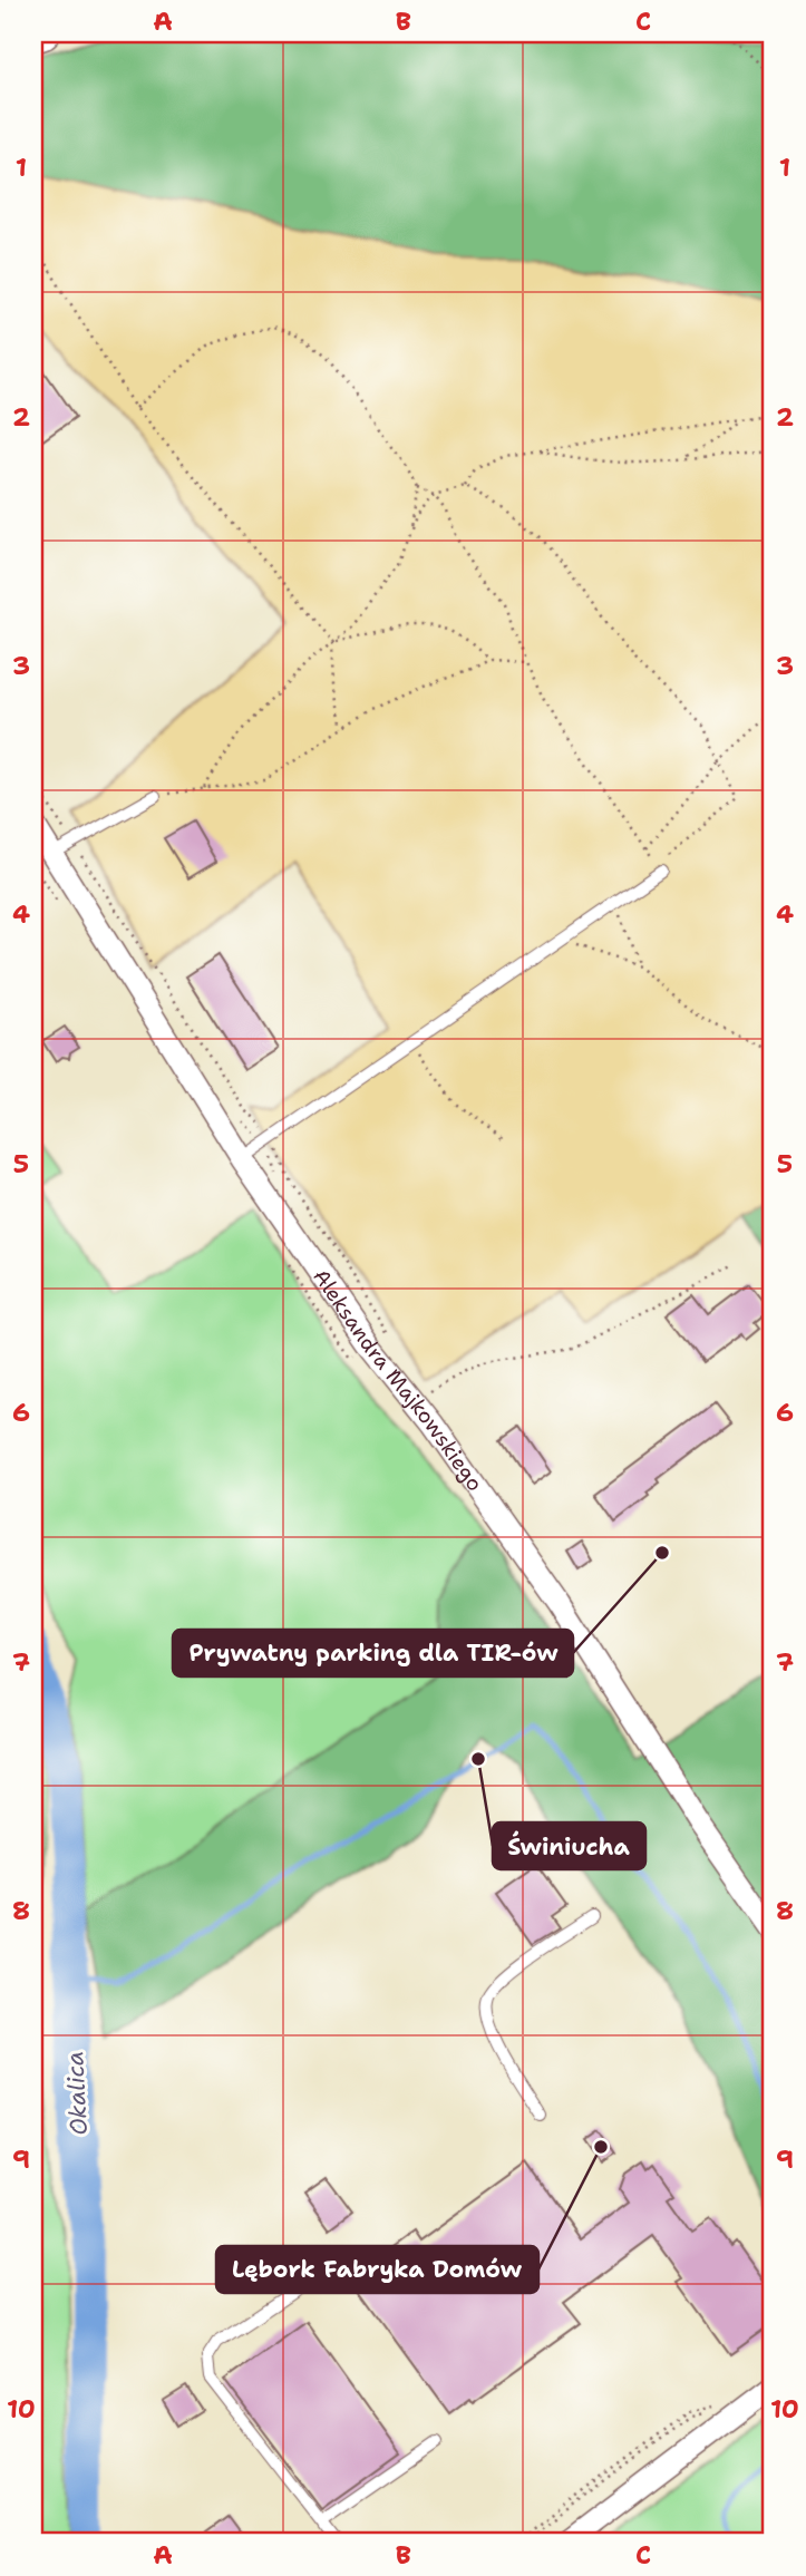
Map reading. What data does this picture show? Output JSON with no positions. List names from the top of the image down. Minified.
{"streets":{"street":["Aleksandra Majkowskiego"]},"water":["Okalica"],"places":["Prywatny parking dla TIR-ów","Świniucha","Lębork Fabryka Domów"],"grid":{"columns":["A","B","C"],"rows":["1","2","3","4","5","6","7","8","9","10"]}}
